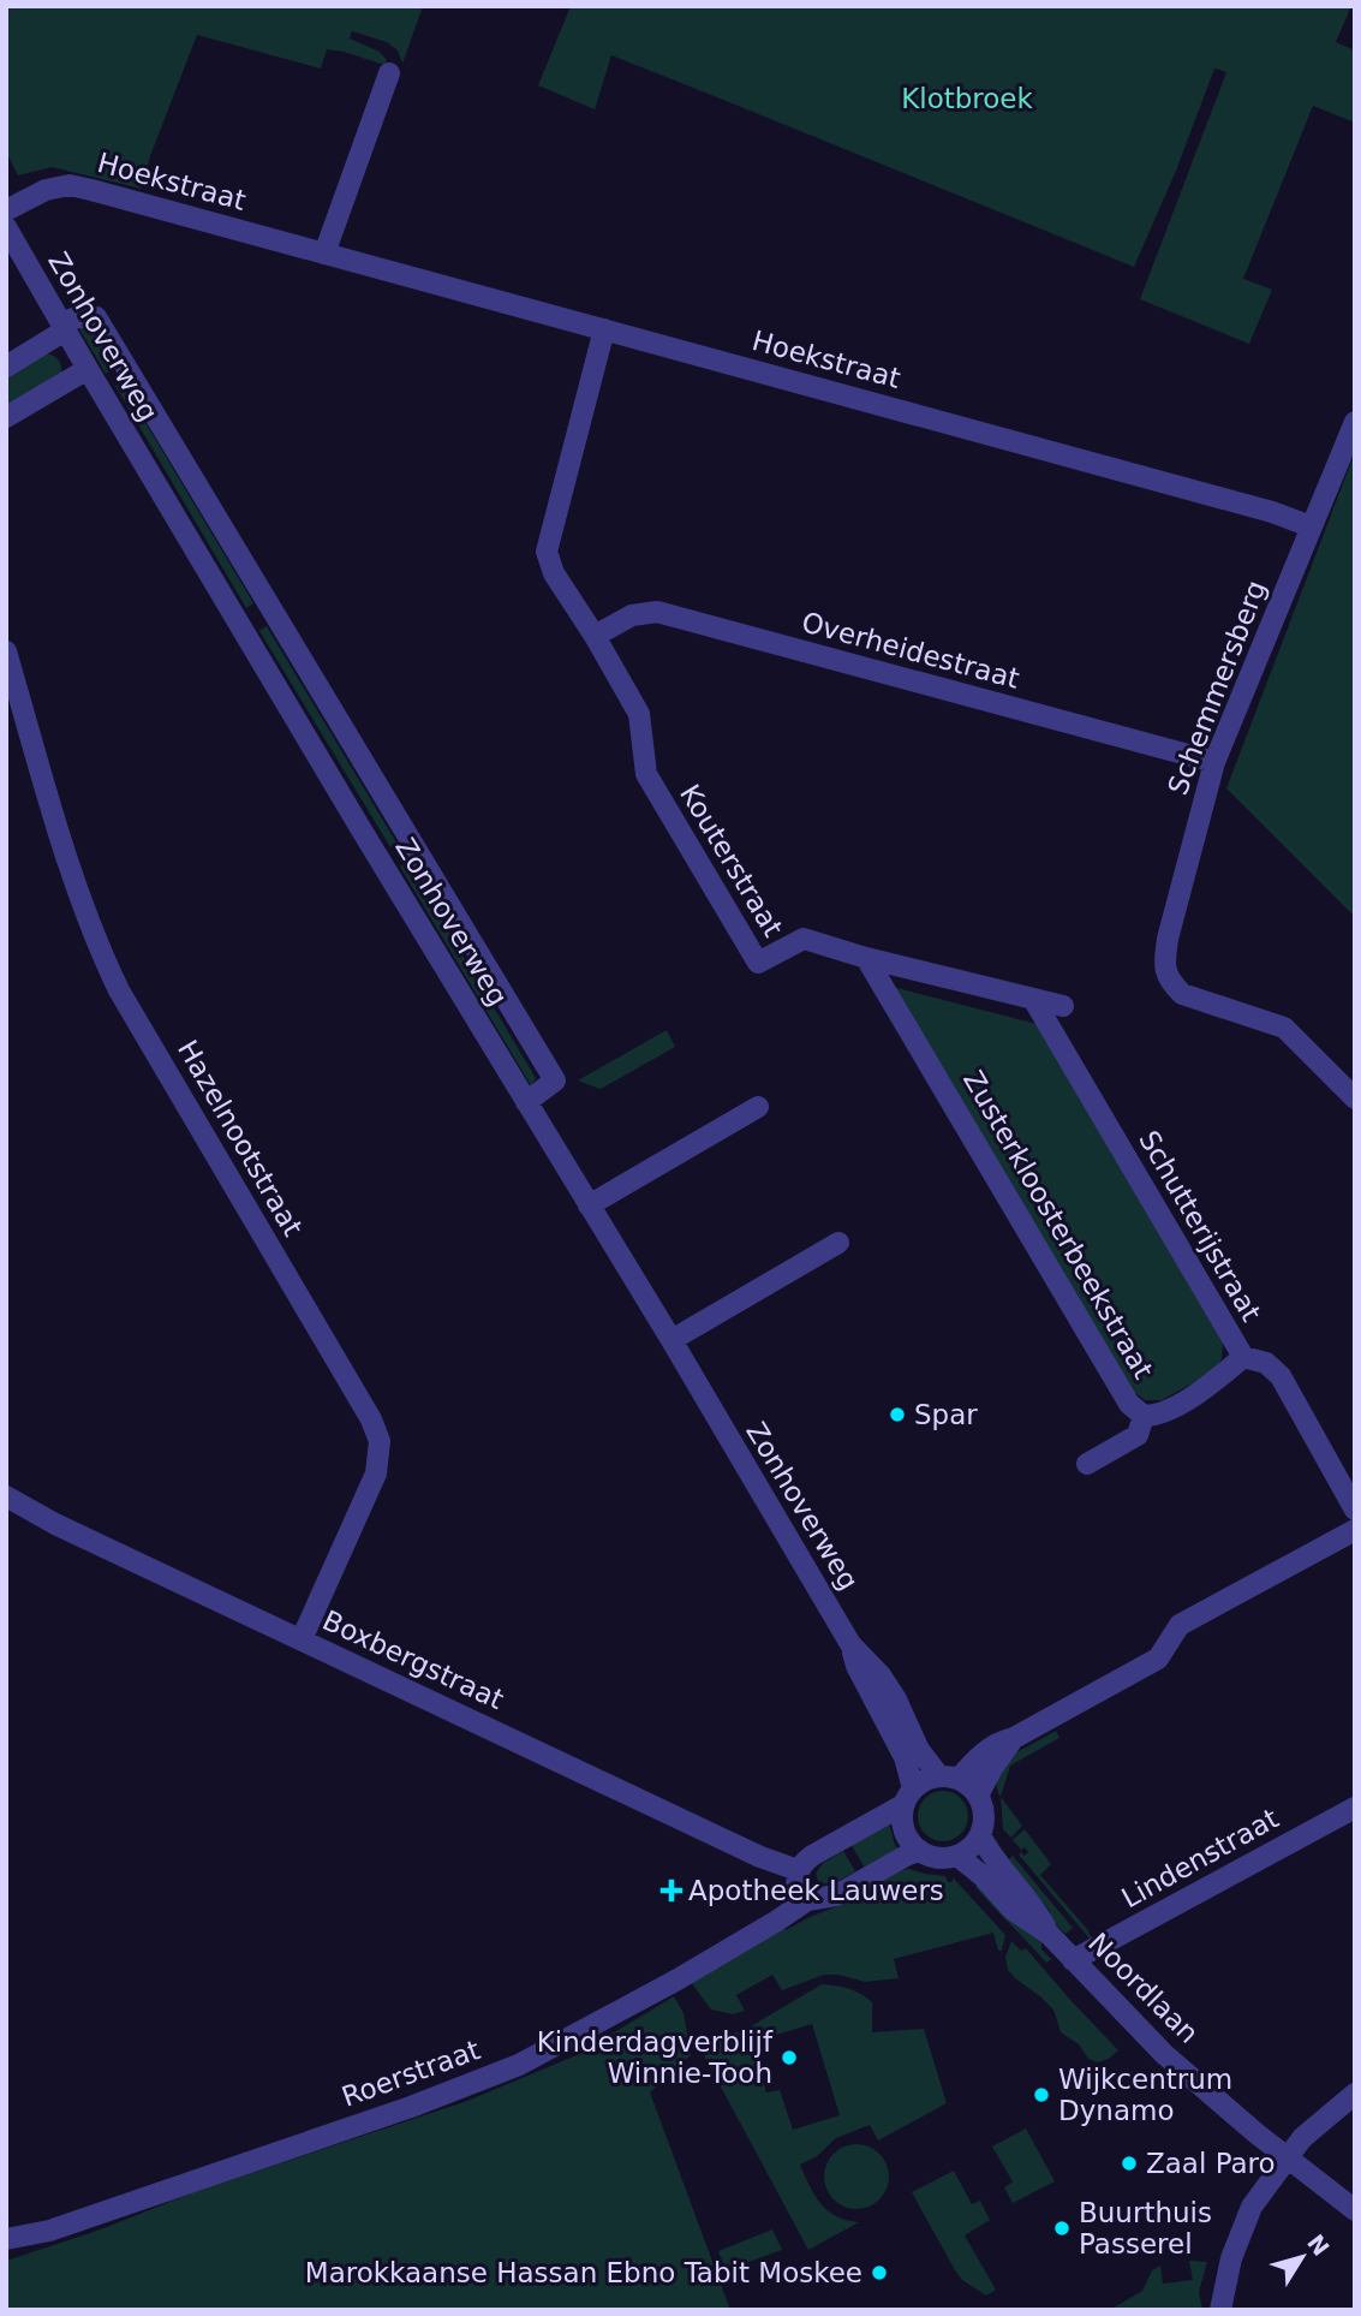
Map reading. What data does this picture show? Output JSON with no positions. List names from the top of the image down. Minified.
{"streets":{"street":["Hoekstraat","Zonhoverweg","Overheidestraat","Schemmersberg","Kouterstraat","Hazelnootstraat","Zusterkloosterbeekstraat","Schutterijstraat","Boxbergstraat","Lindenstraat","Noordlaan","Roerstraat"]},"crossings":[["Hoekstraat","Schemmersberg"],["Zonhoverweg","Noordlaan"],["Overheidestraat","Schemmersberg"],["Overheidestraat","Kouterstraat"],["Kouterstraat","Zusterkloosterbeekstraat"],["Kouterstraat","Schutterijstraat"],["Hazelnootstraat","Boxbergstraat"],["Zusterkloosterbeekstraat","Schutterijstraat"],["Lindenstraat","Noordlaan"]],"parks":["Klotbroek"],"places":{"other":["Spar","Kinderdagverblijf Winnie-Tooh","Wijkcentrum Dynamo","Zaal Paro","Buurthuis Passerel","Marokkaanse Hassan Ebno Tabit Moskee"],"health":["Apotheek Lauwers"]},"north":"top right"}
